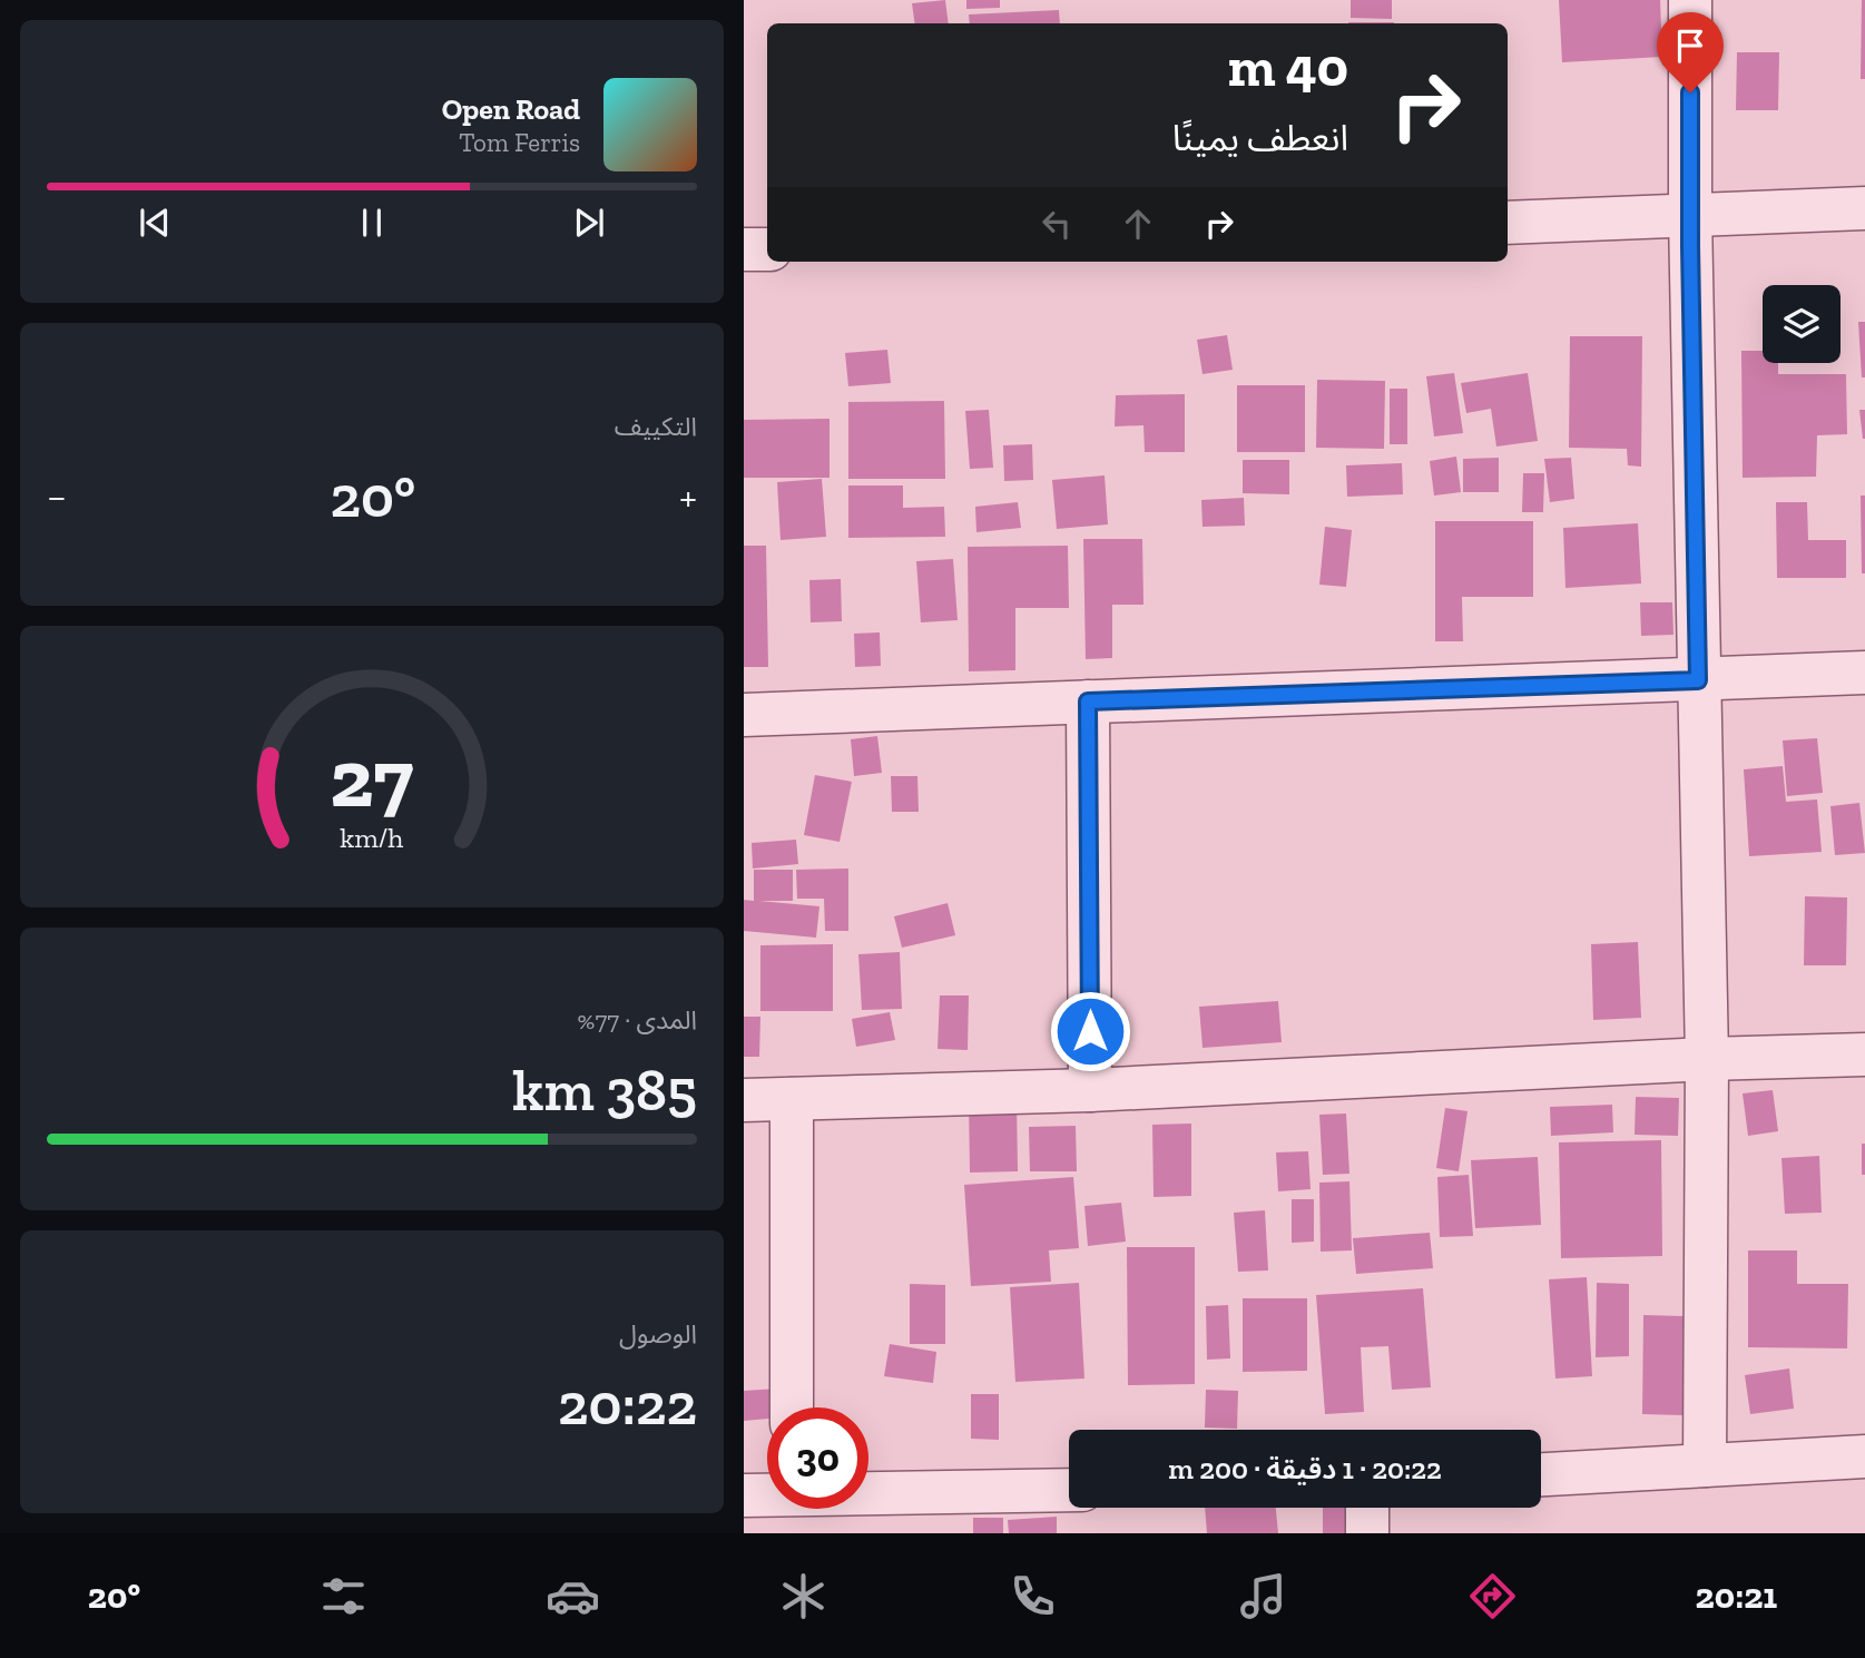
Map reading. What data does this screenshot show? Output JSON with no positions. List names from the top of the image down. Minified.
{"page":{"turn":["40 m","انعطف يمينًا"],"song":["Open Road","Tom Ferris"],"tile":["التكييف",["المدى · 77%","385 km"],["الوصول","20:22"]],"heat":["−","20°","+"],"limit":"30","trip":"20:22 · 1 دقيقة · 200 m","tabs":["20:21","20°"],"gauge":["27","km/h"]}}
